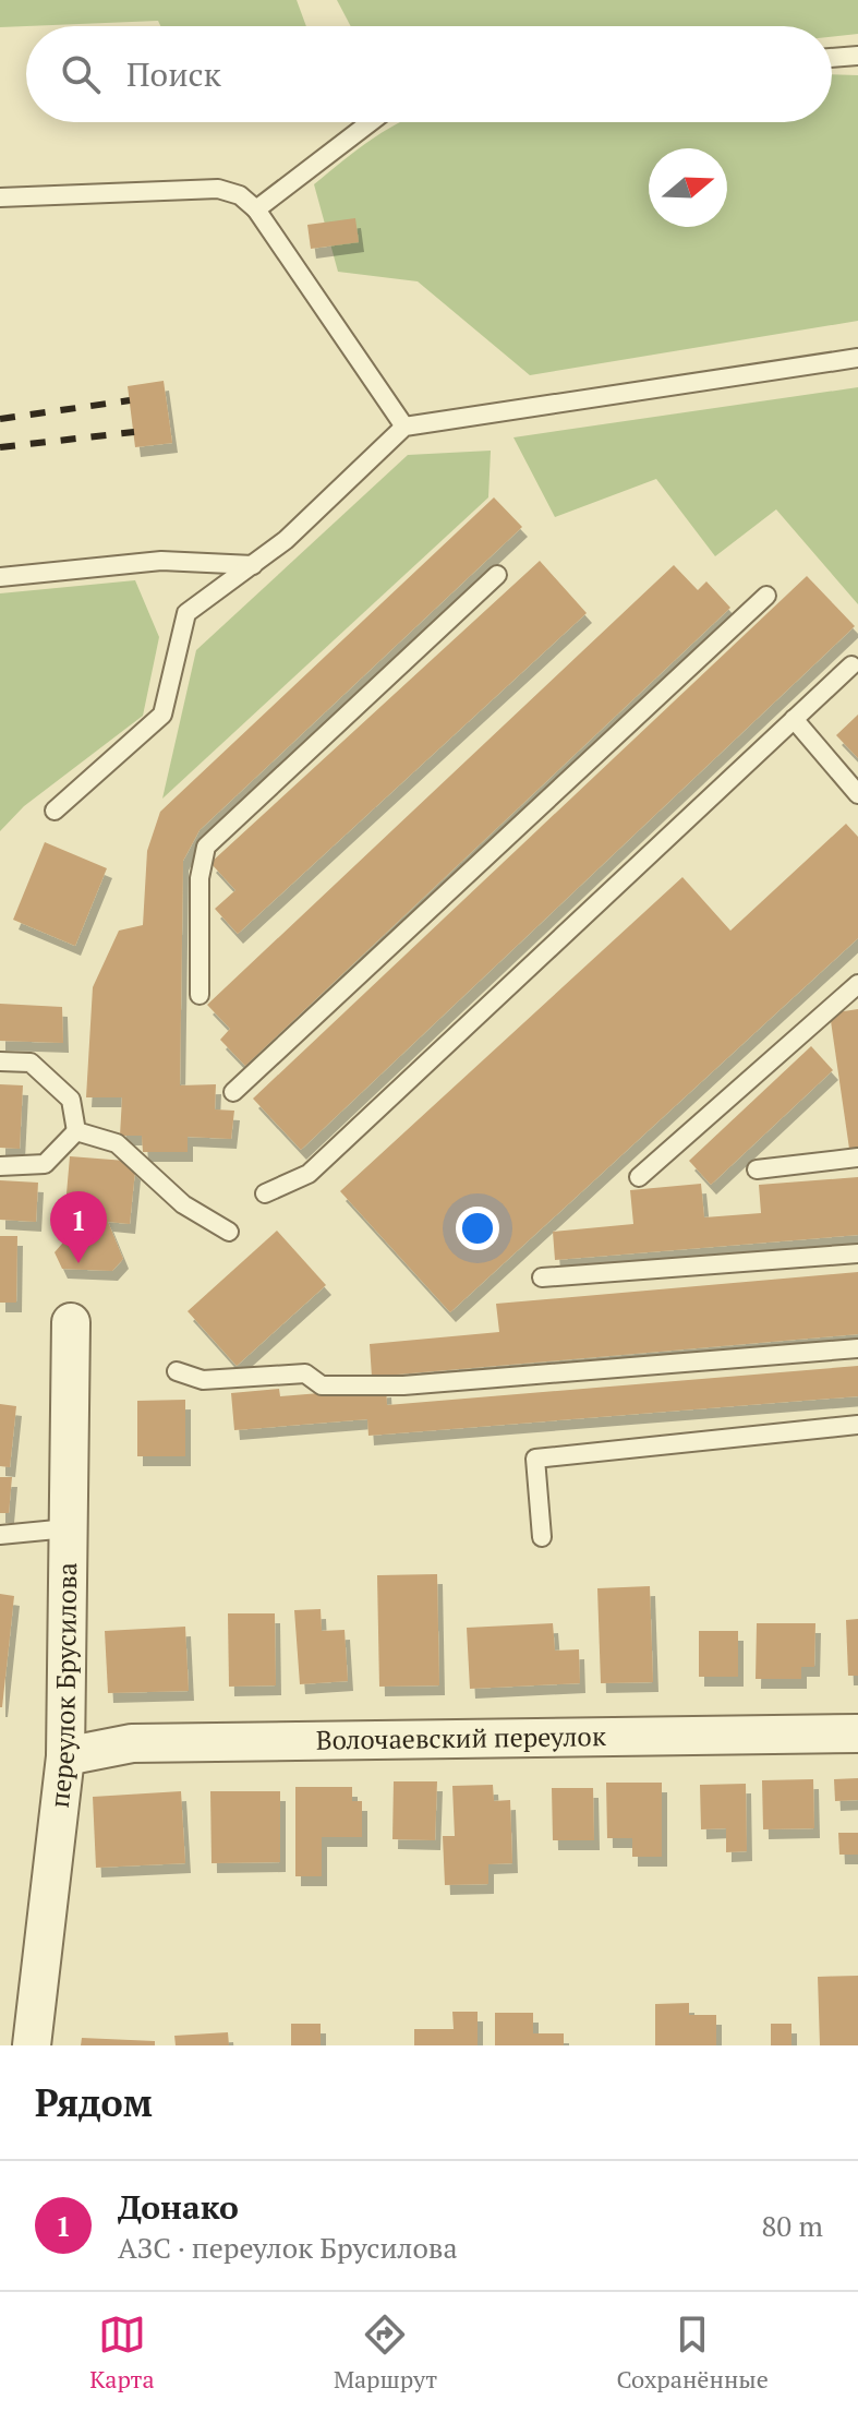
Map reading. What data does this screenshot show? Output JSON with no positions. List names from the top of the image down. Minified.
{"streets":{"street":["переулок Брусилова","Волочаевский переулок"]},"crossings":[["переулок Брусилова","Волочаевский переулок"]],"north":"right","page":{"search":"Поиск","pins":"1","heading":"Рядом","list":[{"mark":"1","name":"Донако","note":"АЗС · переулок Брусилова","value":"80 m"}],"nav":["Карта","Маршрут","Сохранённые"]}}
